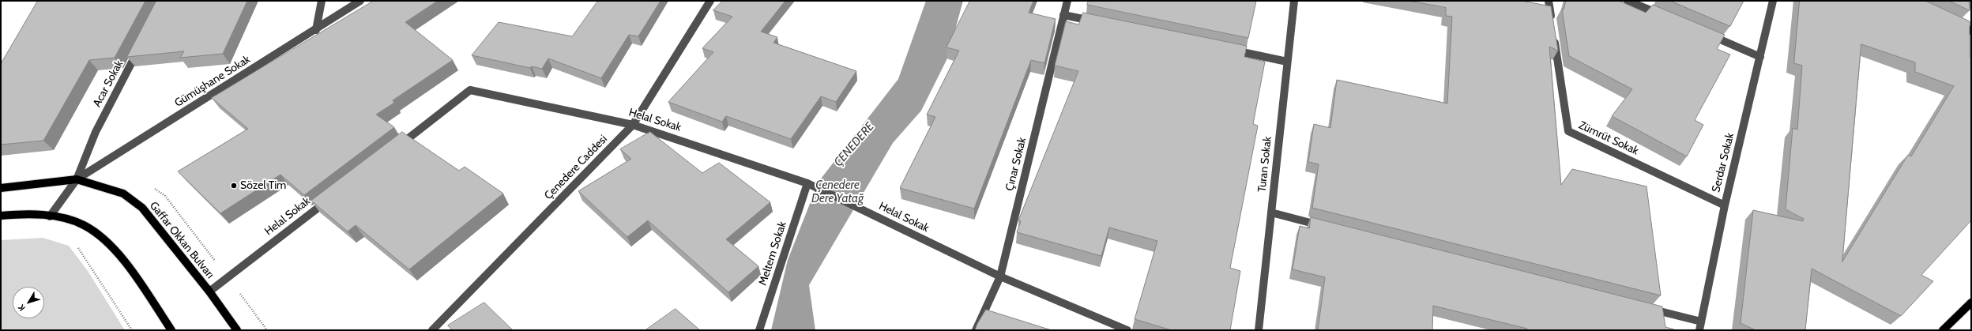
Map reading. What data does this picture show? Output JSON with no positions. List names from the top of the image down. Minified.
{"streets":{"main road":["Gaffar Okkan Bulvarı"],"street":["Gümüşhane Sokak","Acar Sokak","Helal Sokak","Zümrüt Sokak","Serdar Sokak","Çınar Sokak","Turan Sokak","Çenedere Caddesi","Meltem Sokak"]},"crossings":[["Gümüşhane Sokak","Acar Sokak"],["Gümüşhane Sokak","Gaffar Okkan Bulvarı"],["Acar Sokak","Gaffar Okkan Bulvarı"],["Helal Sokak","Çınar Sokak"],["Helal Sokak","Çenedere Caddesi"],["Helal Sokak","Gaffar Okkan Bulvarı"],["Helal Sokak","Meltem Sokak"],["Zümrüt Sokak","Serdar Sokak"]],"water":["ÇENEDERE","Çenedere Dere Yatağ"],"places":["Sözel Tim"],"north":"bottom left"}
